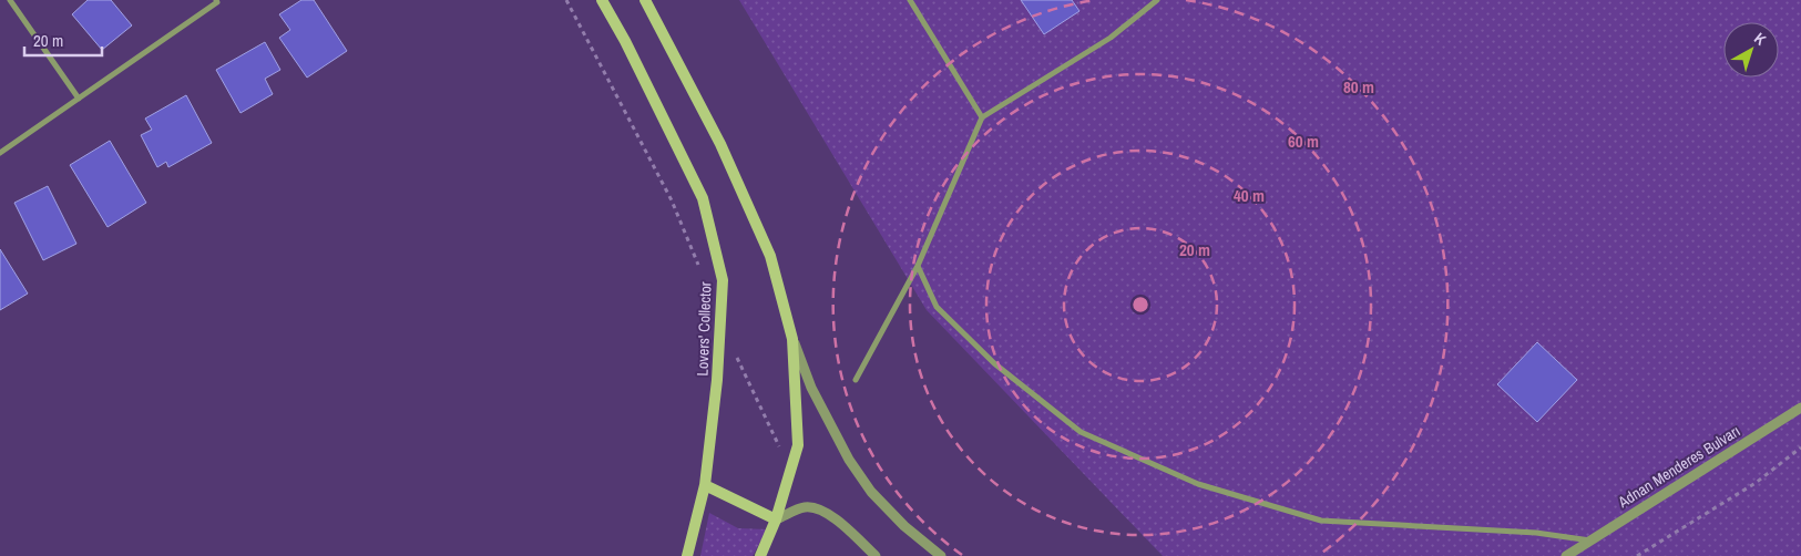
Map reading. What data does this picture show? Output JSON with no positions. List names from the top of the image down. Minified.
{"streets":{"main road":["Lovers' Collector"],"street":["Adnan Menderes Bulvarı"]},"scale_bar":"20 m","north":"top right","rings":["80 m","60 m","40 m","20 m"]}
